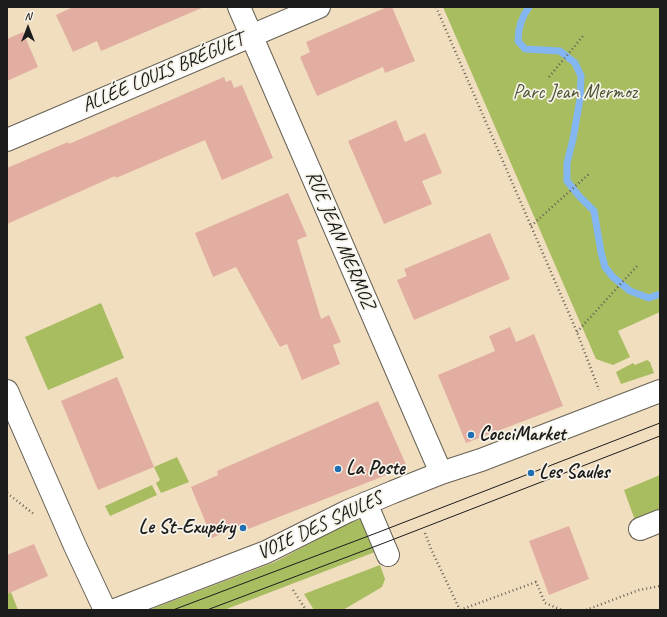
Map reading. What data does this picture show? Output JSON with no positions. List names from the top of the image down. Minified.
{"streets":{"street":["ALLÉE LOUIS BRÉGUET","RUE JEAN MERMOZ","VOIE DES SAULES"]},"crossings":[["ALLÉE LOUIS BRÉGUET","RUE JEAN MERMOZ"],["RUE JEAN MERMOZ","VOIE DES SAULES"]],"parks":["Parc Jean Mermoz"],"places":["CocciMarket","La Poste","Les Saules","Le St-Exupéry"],"north":"top"}
